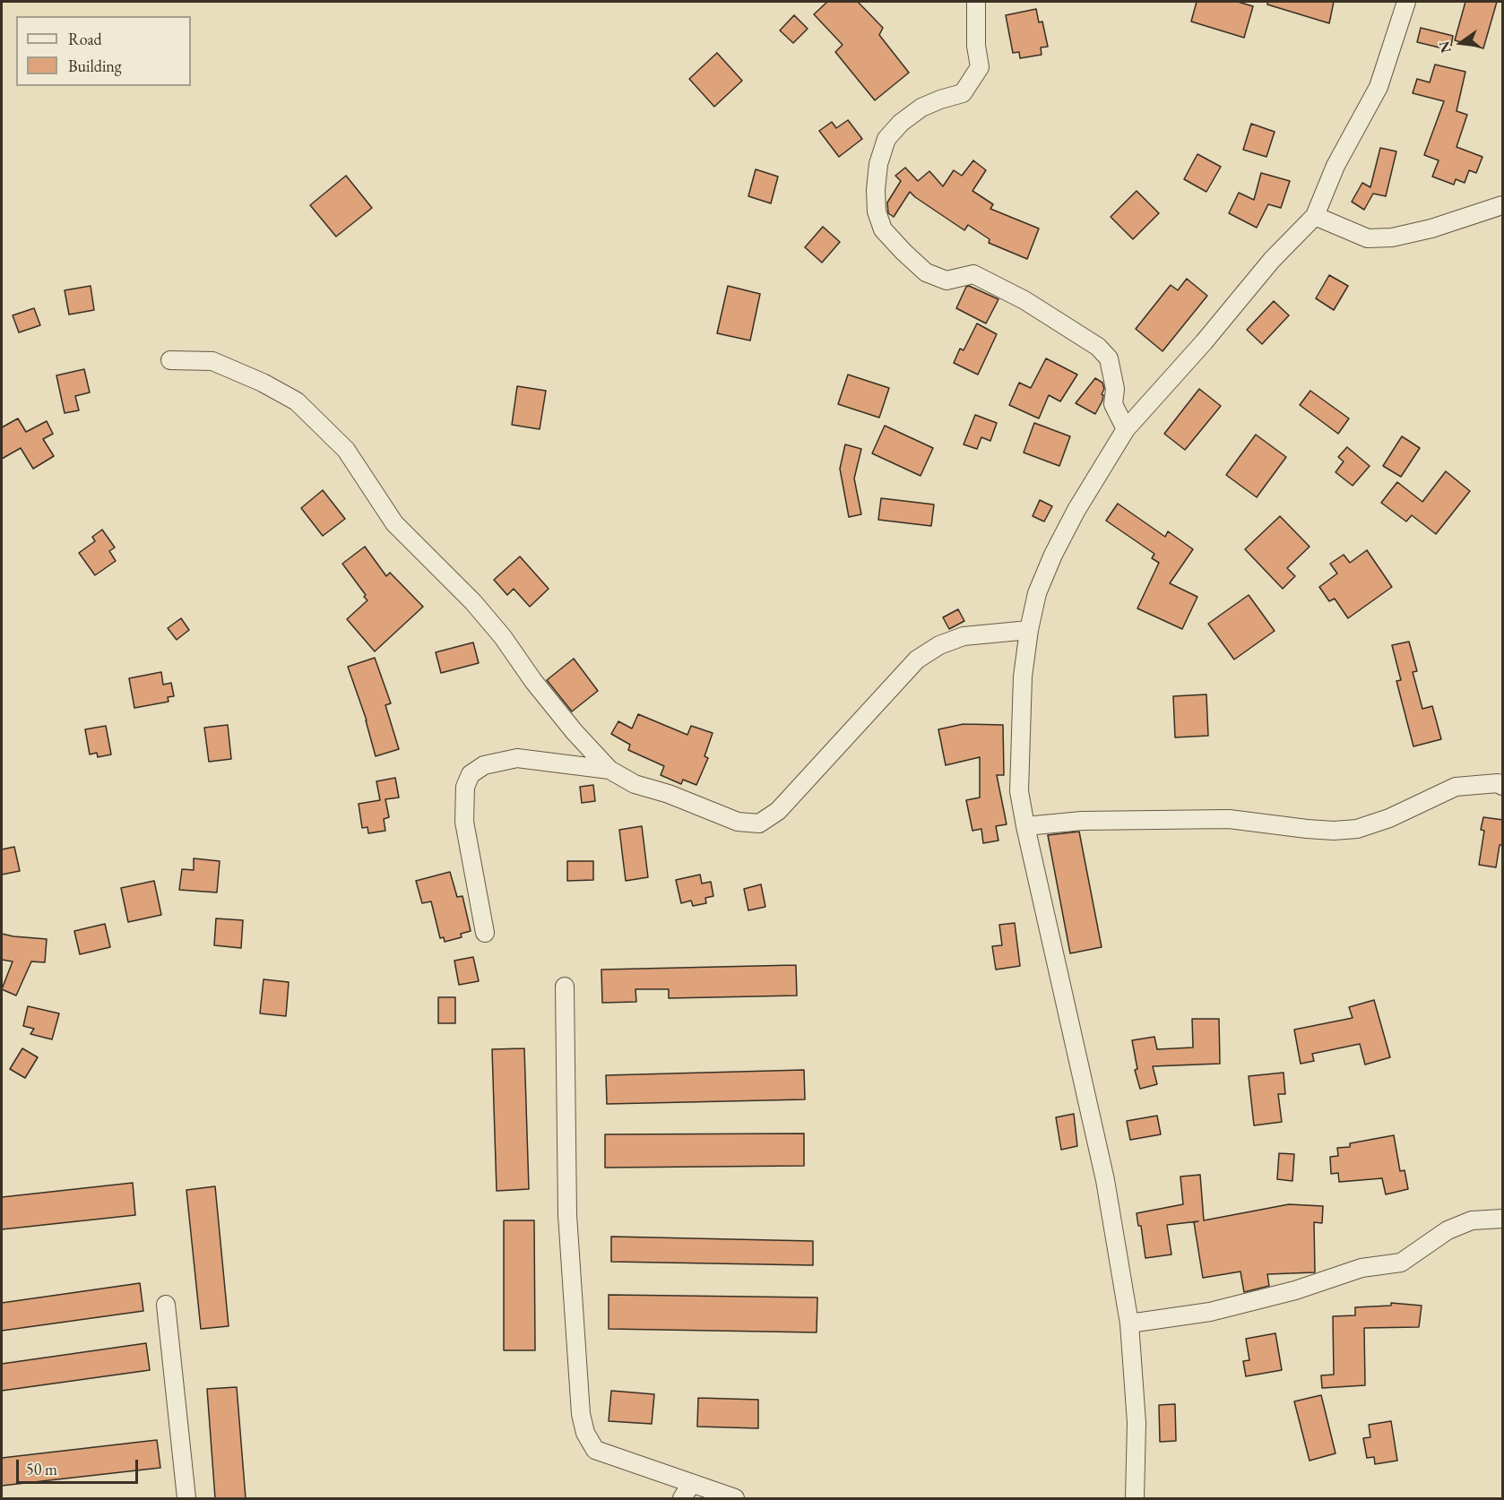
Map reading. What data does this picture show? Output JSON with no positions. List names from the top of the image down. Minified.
{"legend":["Road","Building"],"scale_bar":"50 m","north":"left"}
